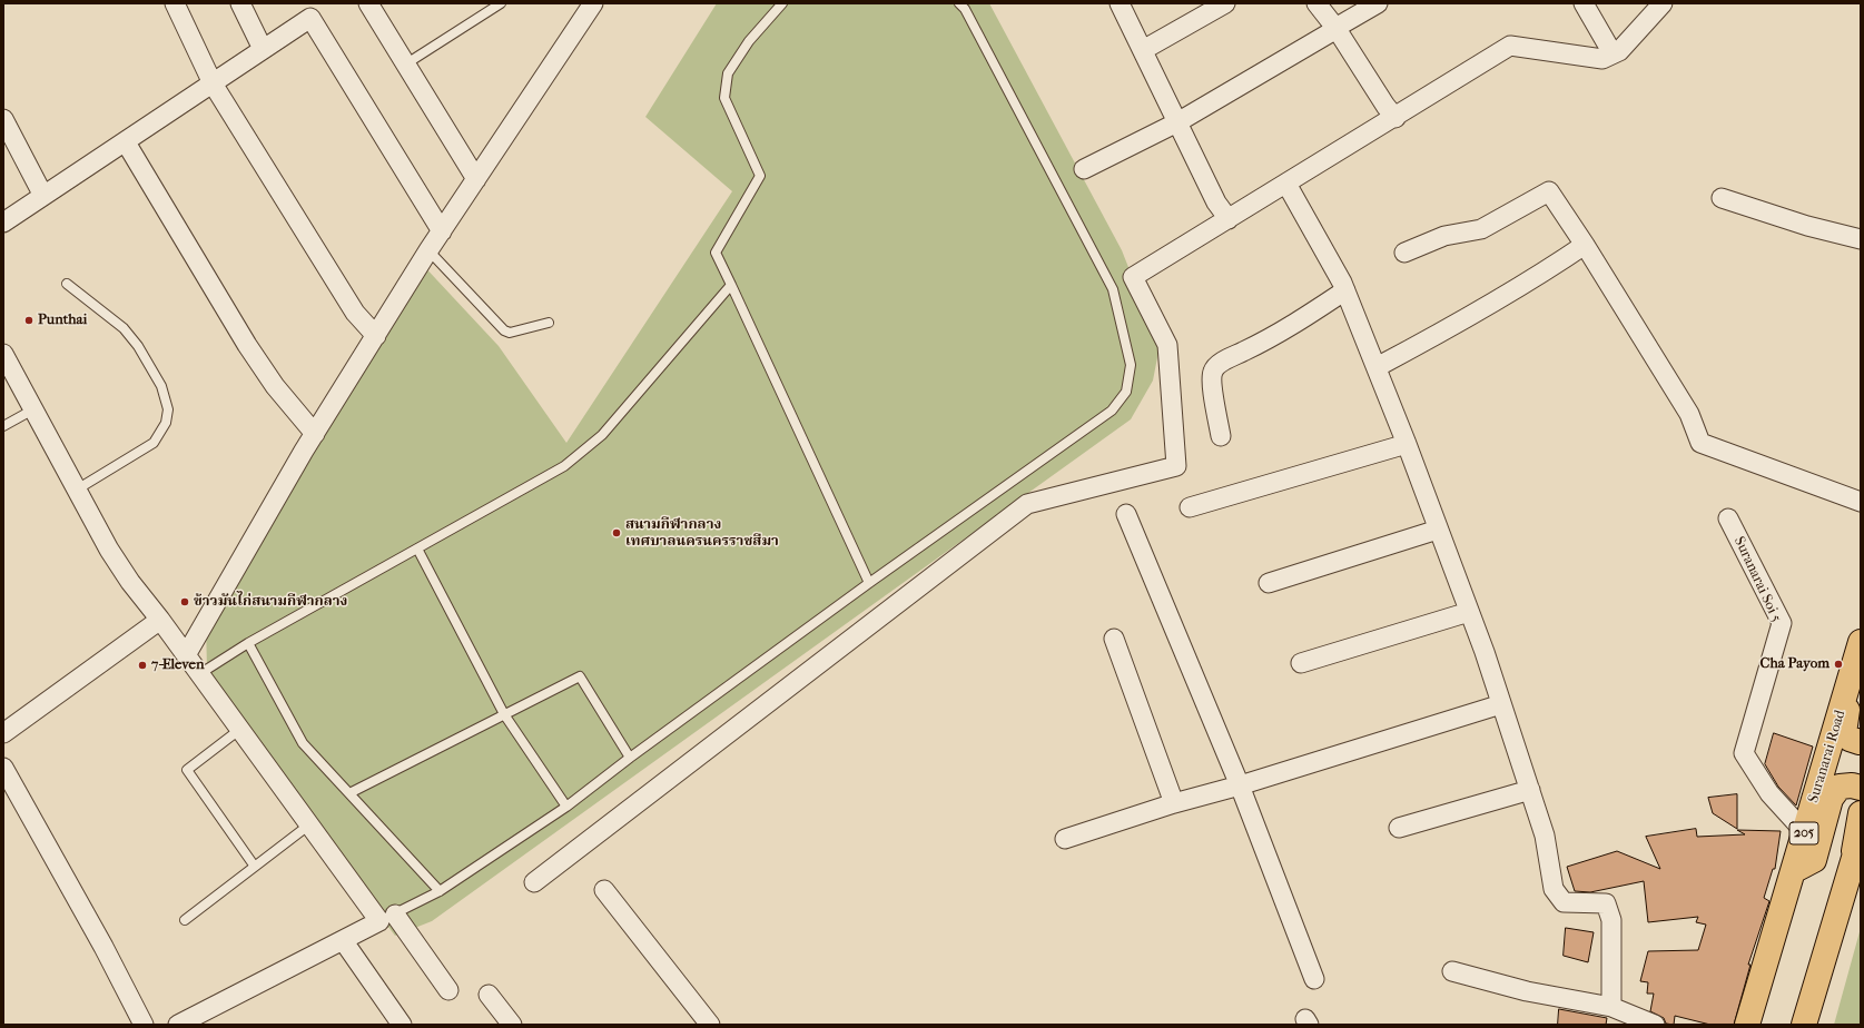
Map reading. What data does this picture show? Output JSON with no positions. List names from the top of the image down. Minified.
{"streets":{"main road":["Suranarai Road","205"],"street":["Suranarai Soi 5"]},"crossings":[["Suranarai Soi 5","Suranarai Road"]],"places":["Punthai","สนามกีฬากลาง เทศบาลนครนครราชสีมา","ข้าวมันไก่สนามกีฬากลาง","Cha Payom","7-Eleven"]}
